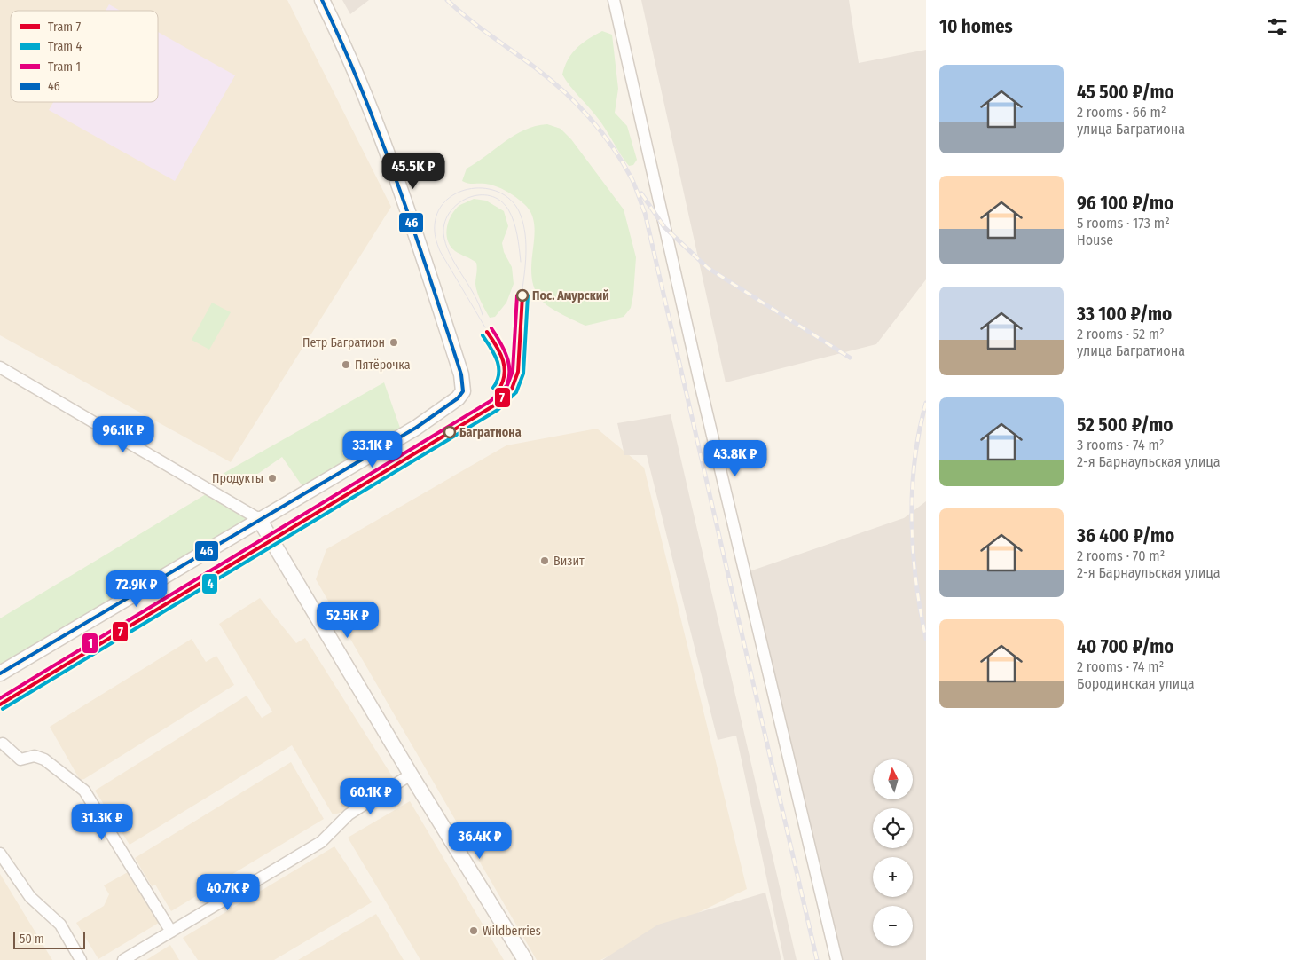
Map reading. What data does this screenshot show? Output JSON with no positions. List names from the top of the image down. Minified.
{"places":["Пос. Амурский","Петр Багратион","Пятёрочка","Багратиона","Продукты","Визит","Wildberries"],"lines":["transit line 46","tram line 7","tram line 4","tram line 1"],"legend":["Tram 7","Tram 4","Tram 1","46"],"scale_bar":"50 m","north":"top","page":{"heading":"10 homes","list":[{"name":"45 500 ₽/mo","note":"2 rooms · 66 m² · улица Багратиона"},{"name":"96 100 ₽/mo","note":"5 rooms · 173 m² · House"},{"name":"33 100 ₽/mo","note":"2 rooms · 52 m² · улица Багратиона"},{"name":"52 500 ₽/mo","note":"3 rooms · 74 m² · 2-я Барнаульская улица"},{"name":"36 400 ₽/mo","note":"2 rooms · 70 m² · 2-я Барнаульская улица"},{"name":"40 700 ₽/mo","note":"2 rooms · 74 m² · Бородинская улица"}],"price":["45.5K ₽","96.1K ₽","33.1K ₽","43.8K ₽","72.9K ₽","52.5K ₽","60.1K ₽","31.3K ₽","36.4K ₽","40.7K ₽"],"map_buttons":["+","−"],"scale":"50 m"}}
